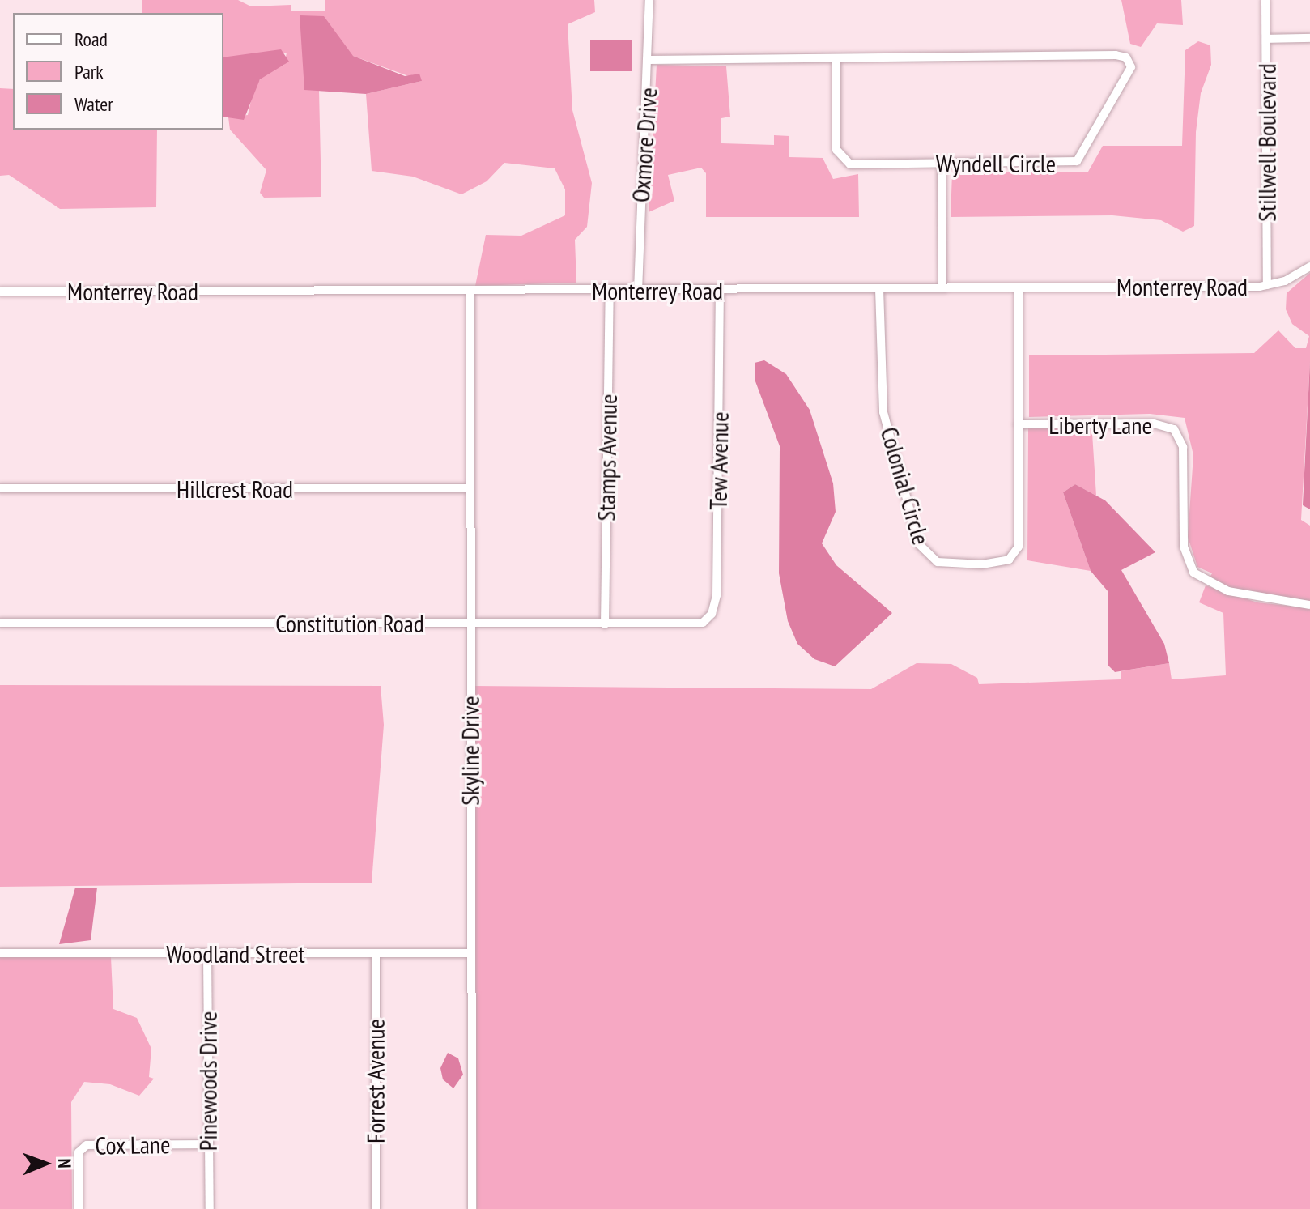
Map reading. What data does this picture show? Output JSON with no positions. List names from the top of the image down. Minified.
{"streets":{"street":["Stillwell Boulevard","Oxmore Drive","Wyndell Circle","Monterrey Road","Liberty Lane","Stamps Avenue","Tew Avenue","Colonial Circle","Hillcrest Road","Constitution Road","Skyline Drive","Woodland Street","Pinewoods Drive","Forrest Avenue","Cox Lane"]},"crossings":[["Stillwell Boulevard","Monterrey Road"],["Oxmore Drive","Wyndell Circle"],["Oxmore Drive","Monterrey Road"],["Monterrey Road","Stamps Avenue"],["Monterrey Road","Tew Avenue"],["Monterrey Road","Colonial Circle"],["Monterrey Road","Skyline Drive"],["Liberty Lane","Colonial Circle"],["Stamps Avenue","Constitution Road"],["Tew Avenue","Constitution Road"],["Hillcrest Road","Skyline Drive"],["Constitution Road","Skyline Drive"],["Skyline Drive","Woodland Street"],["Woodland Street","Pinewoods Drive"],["Woodland Street","Forrest Avenue"],["Pinewoods Drive","Cox Lane"]],"legend":["Road","Park","Water"],"north":"right"}
